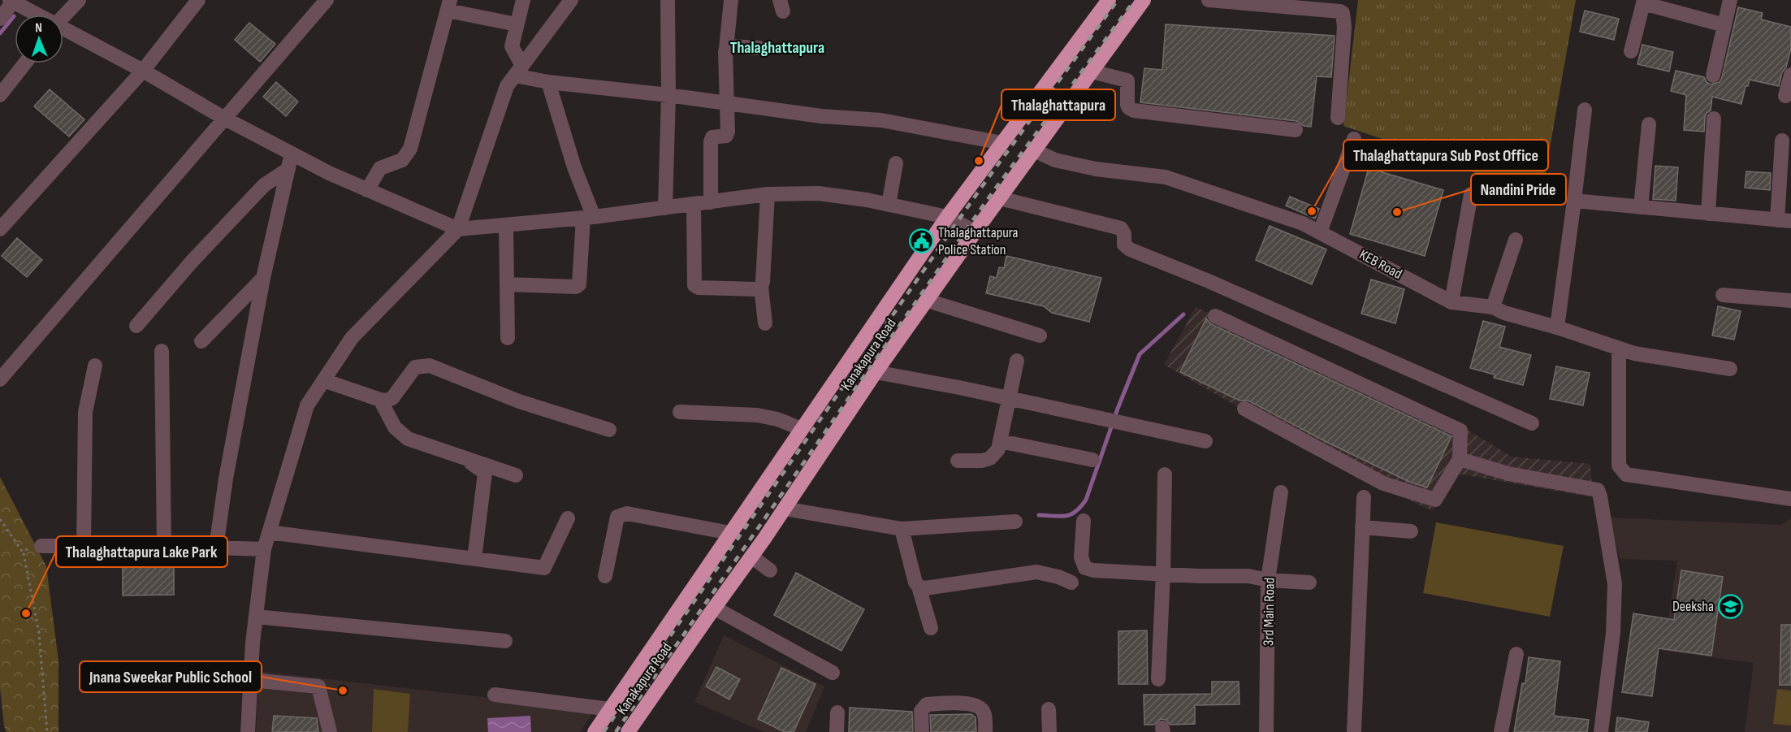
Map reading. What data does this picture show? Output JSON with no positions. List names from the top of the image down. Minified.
{"streets":{"highway":["Kanakapura Road"],"street":["KEB Road","3rd Main Road"]},"crossings":[["KEB Road","Kanakapura Road"]],"districts":["Thalaghattapura"],"places":{"other":["Thalaghattapura","Thalaghattapura Sub Post Office","Nandini Pride","Thalaghattapura Lake Park","Jnana Sweekar Public School"],"public building":["Thalaghattapura Police Station"],"school or university":["Deeksha"]},"north":"top"}
